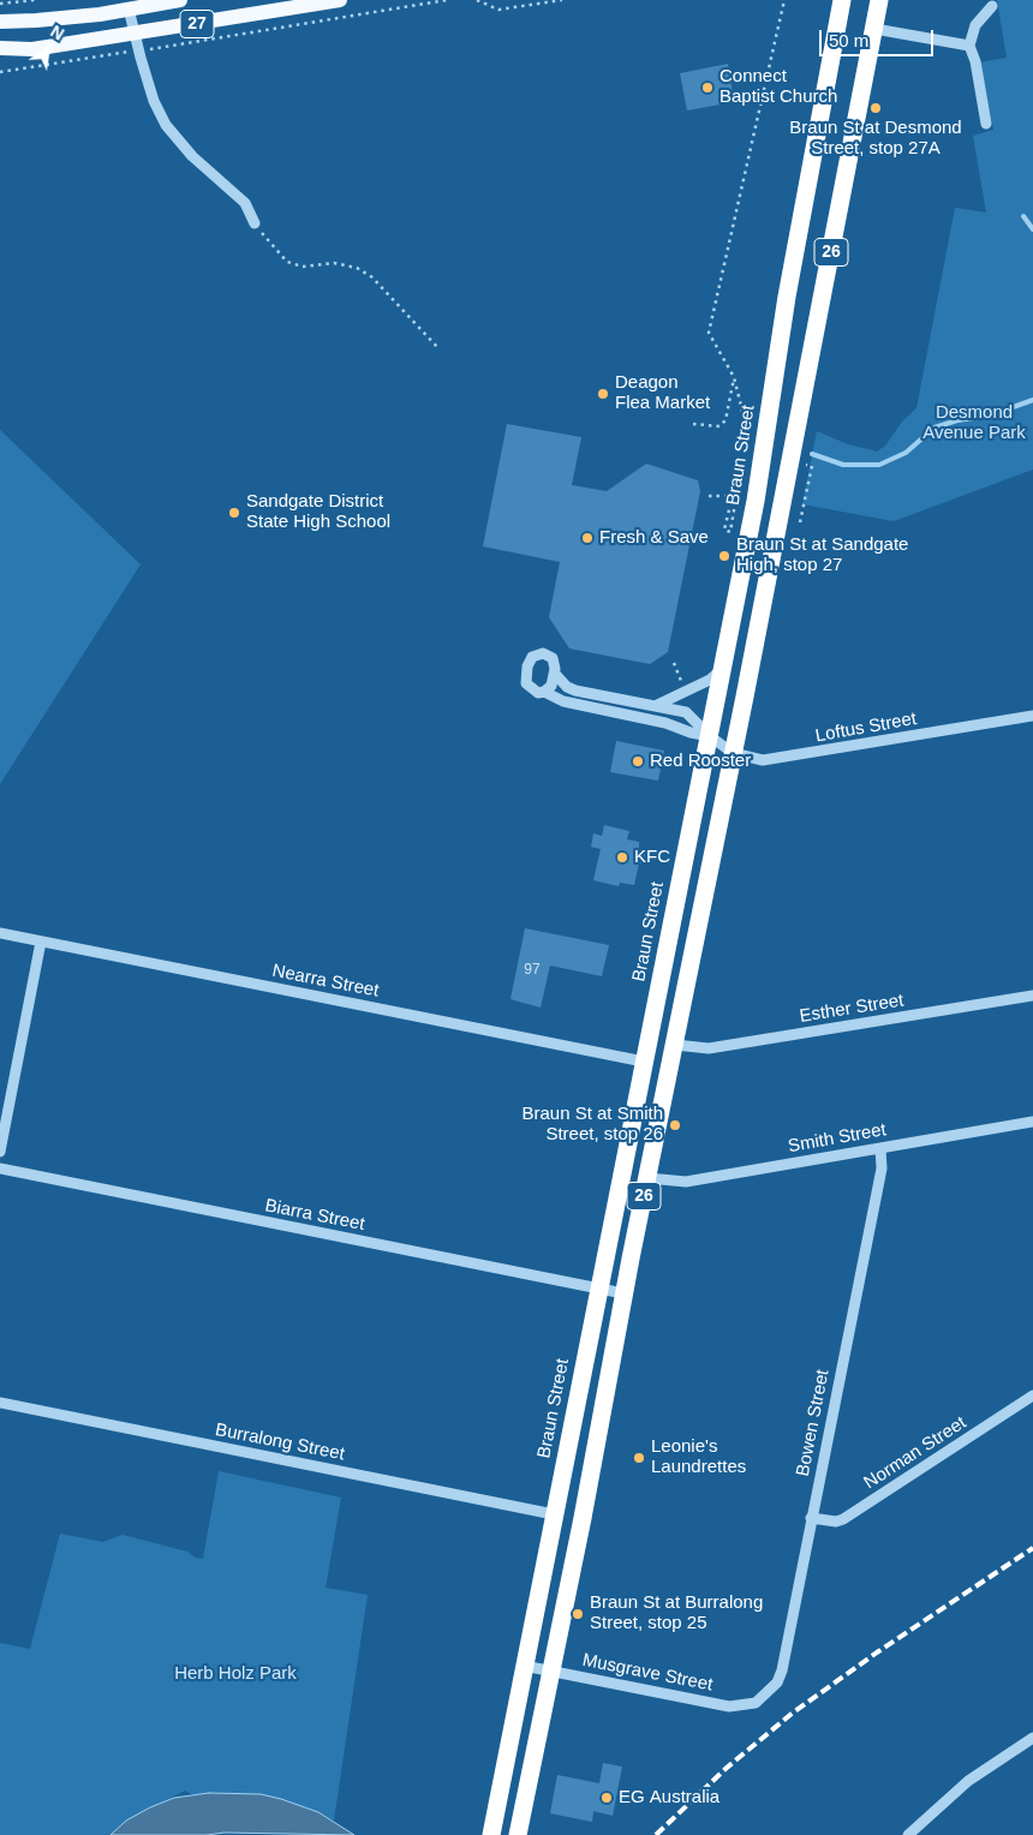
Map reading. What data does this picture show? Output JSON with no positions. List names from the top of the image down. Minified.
{"streets":{"highway":["26","Braun Street"],"main road":["27"],"street":["Loftus Street","Nearra Street","Esther Street","Smith Street","Biarra Street","Bowen Street","Burralong Street","Norman Street","Musgrave Street"]},"crossings":[["26","Loftus Street"],["26","Esther Street"],["26","Smith Street"],["26","Biarra Street"],["26","Musgrave Street"],["Braun Street","Loftus Street"],["Braun Street","Nearra Street"],["Braun Street","Biarra Street"],["Braun Street","Burralong Street"],["Braun Street","Musgrave Street"],["Smith Street","Bowen Street"],["Bowen Street","Norman Street"],["Bowen Street","Musgrave Street"]],"parks":["Desmond Avenue Park","Herb Holz Park"],"places":["Connect Baptist Church","Braun St at Desmond Street, stop 27A","Deagon Flea Market","Sandgate District State High School","Fresh & Save","Braun St at Sandgate High, stop 27","Red Rooster","KFC","Braun St at Smith Street, stop 26","Leonie's Laundrettes","Braun St at Burralong Street, stop 25","EG Australia"],"house_numbers":["97"],"scale_bar":"50 m","north":"top right"}
